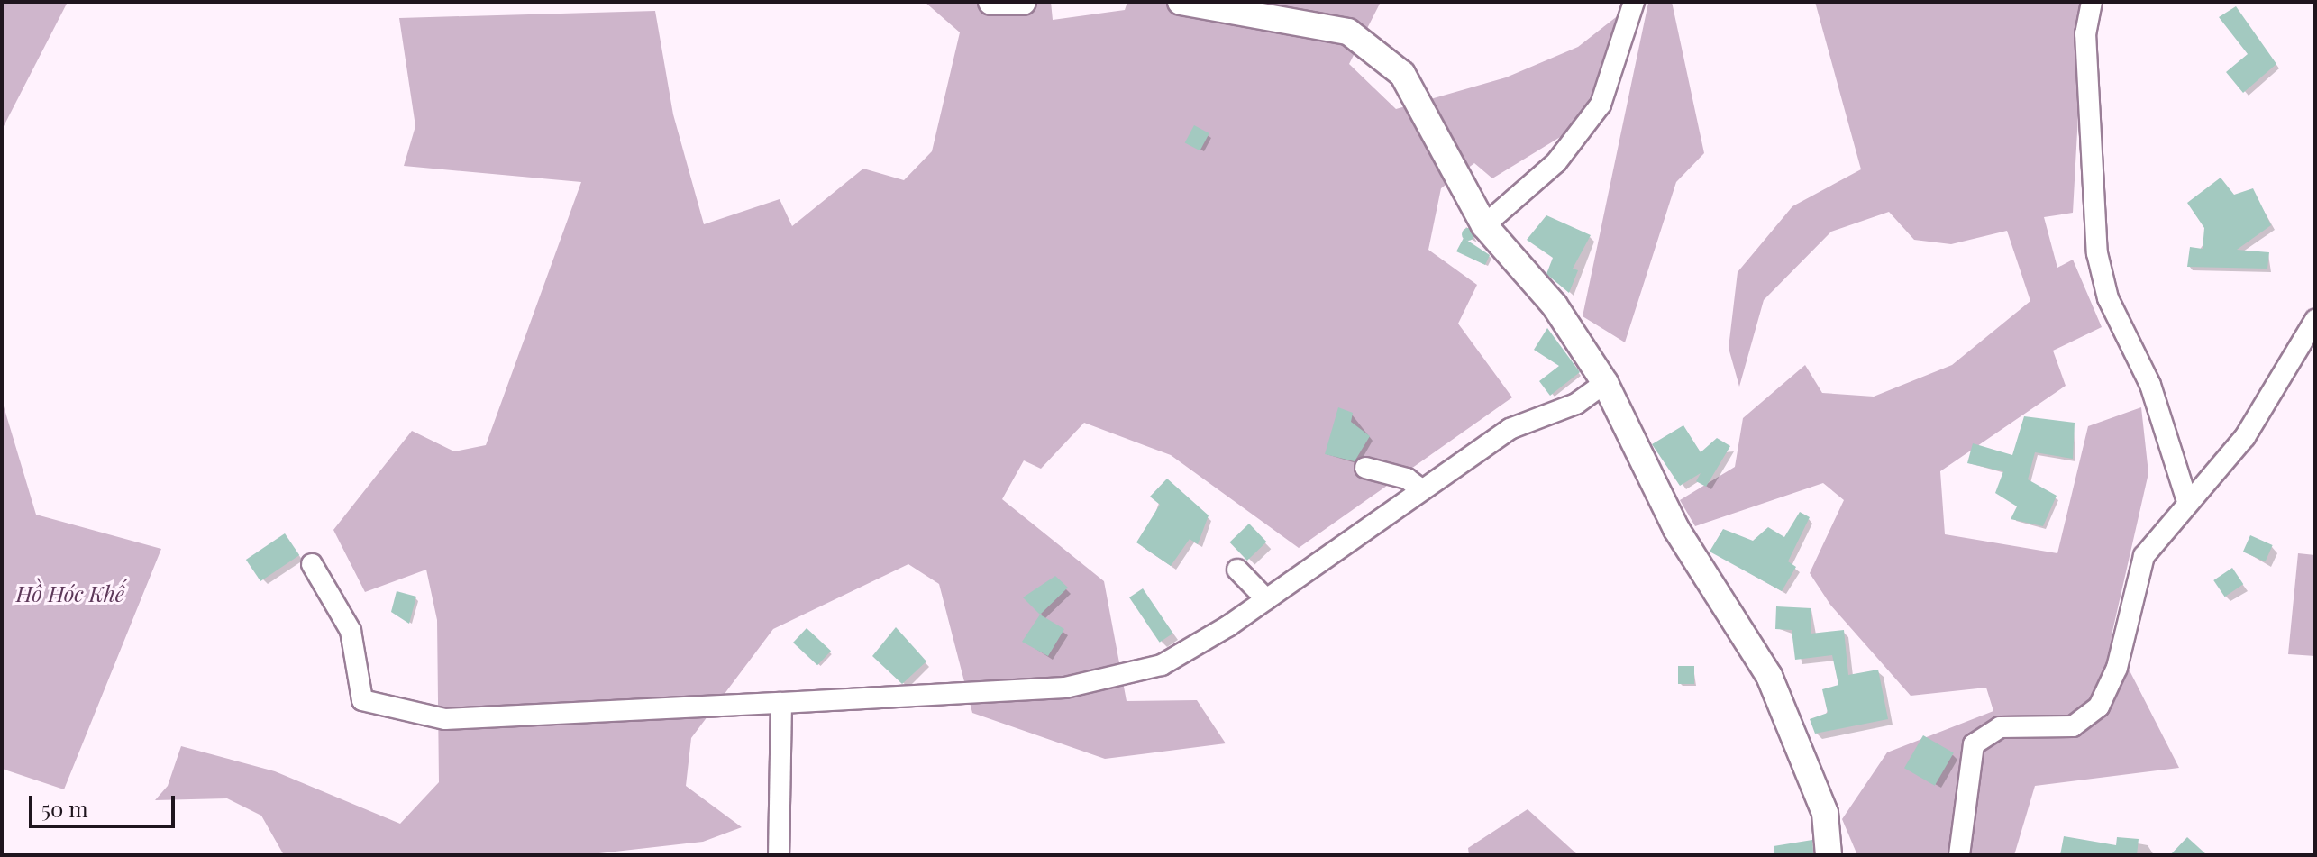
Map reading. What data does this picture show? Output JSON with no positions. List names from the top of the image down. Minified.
{"water":["Hồ Hóc Khế"],"scale_bar":"50 m"}
